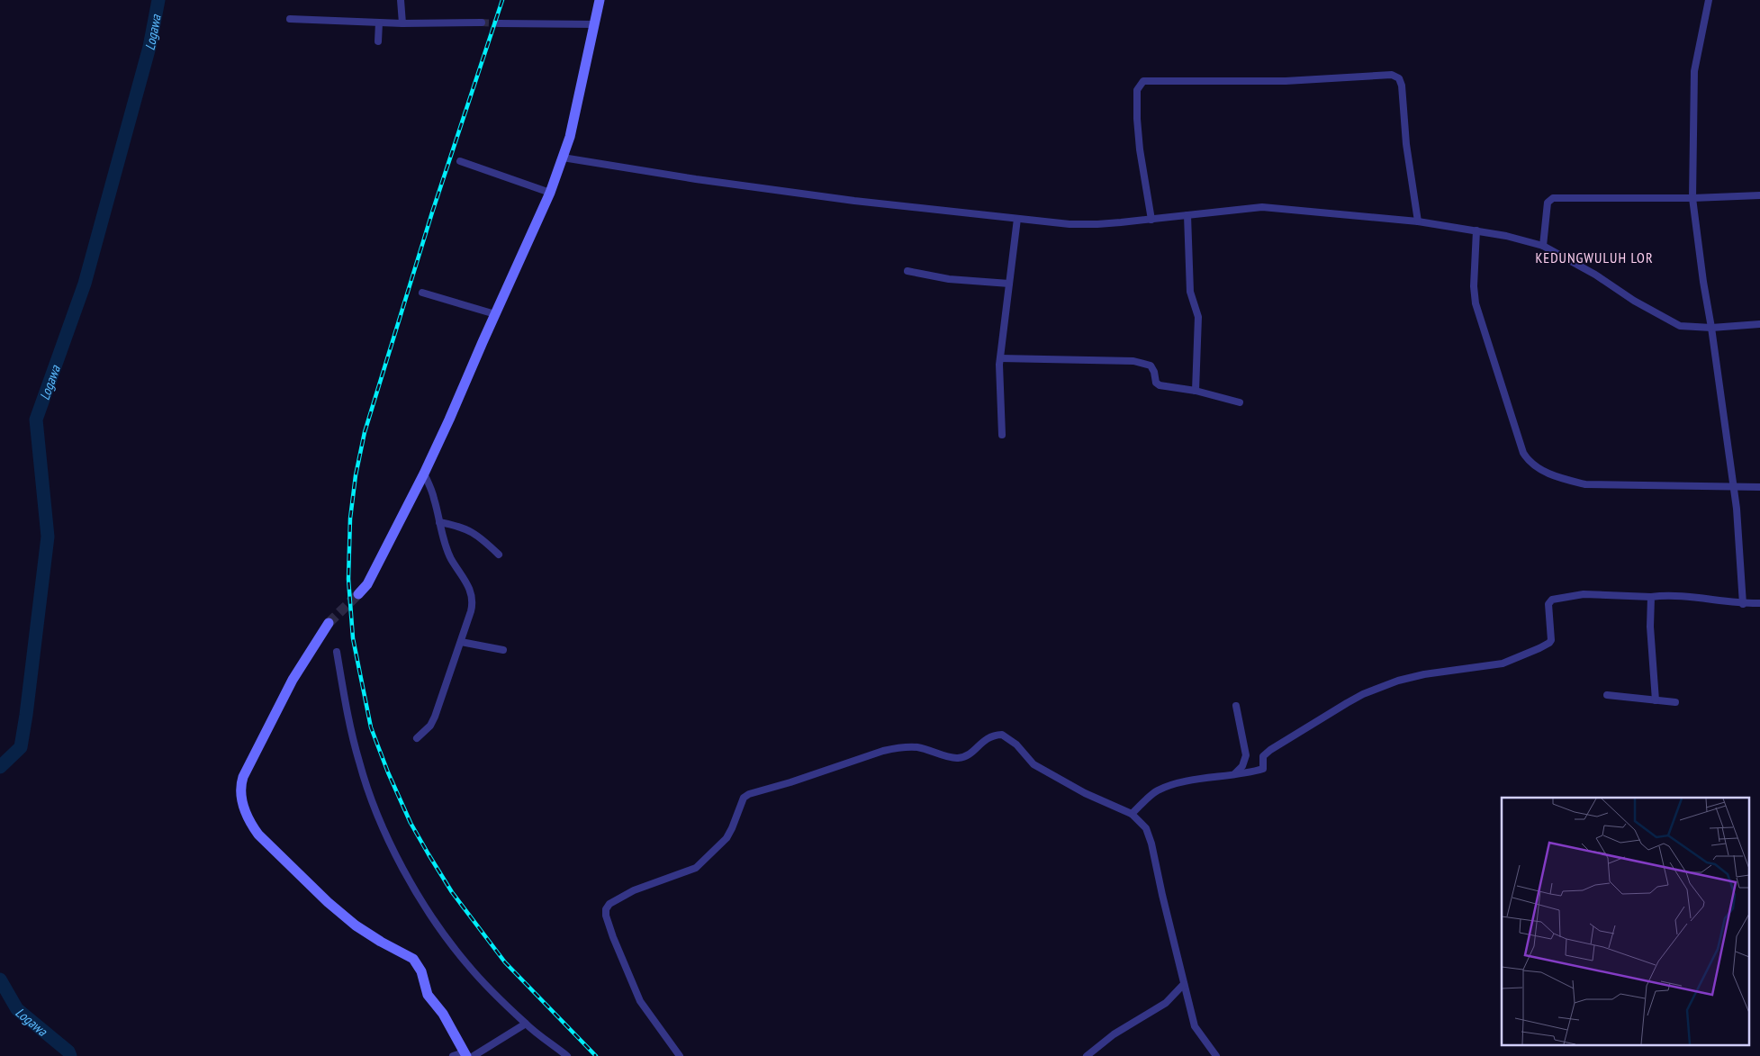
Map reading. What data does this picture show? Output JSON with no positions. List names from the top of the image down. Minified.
{"districts":["KEDUNGWULUH LOR"],"water":["Logawa"]}
